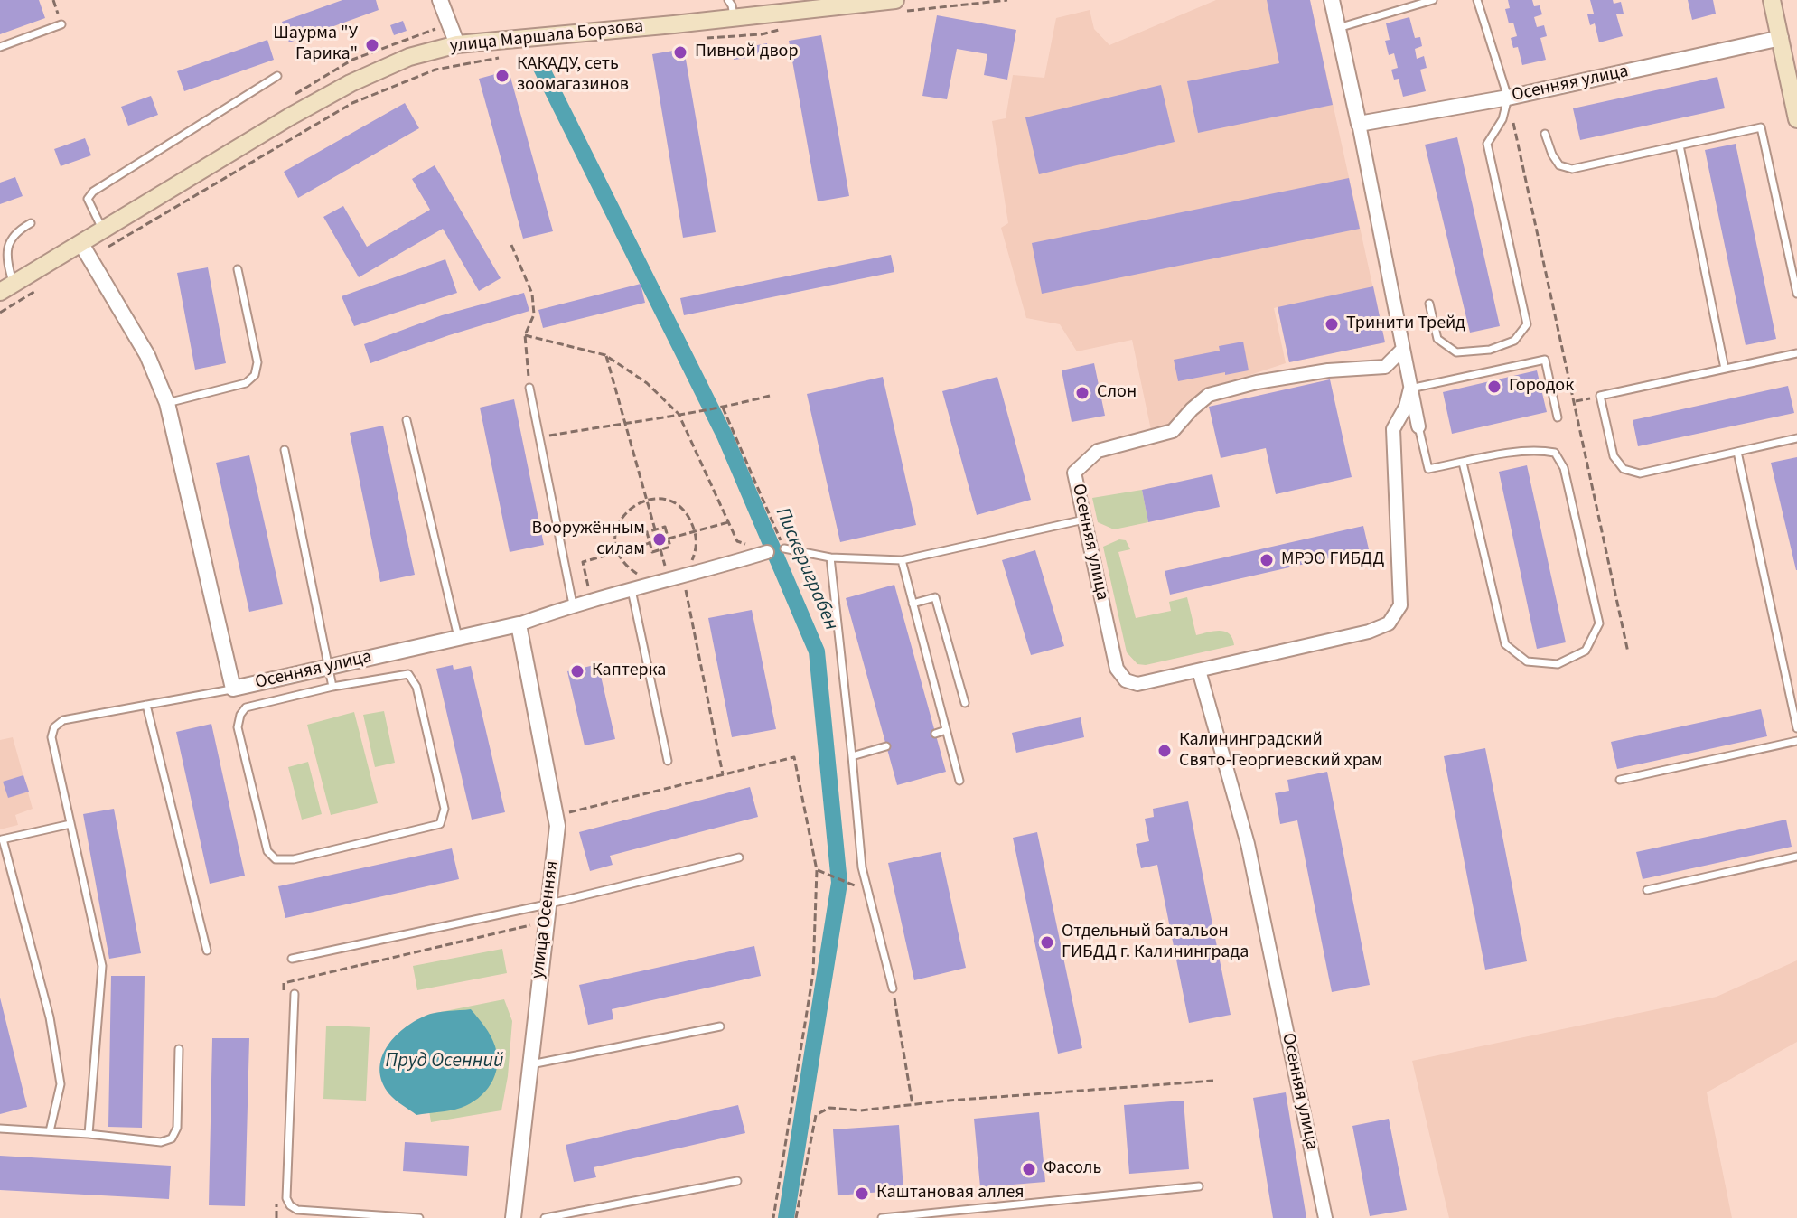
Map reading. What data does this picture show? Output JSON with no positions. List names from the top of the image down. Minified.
{"streets":{"main road":["улица Маршала Борзова"],"street":["Осенняя улица","улица Осенняя"]},"crossings":[["улица Маршала Борзова","Осенняя улица"],["Осенняя улица","улица Осенняя"]],"water":["Пискериграбен","Пруд Осенний"],"places":["Шаурма \"У Гарика\"","Пивной двор","КАКАДУ, сеть зоомагазинов","Тринити Трейд","Городок","Слон","Вооружённым силам","МРЭО ГИБДД","Каптерка","Калининградский Свято-Георгиевский храм","Отдельный батальон ГИБДД г. Калининграда","Фасоль","Каштановая аллея"]}
